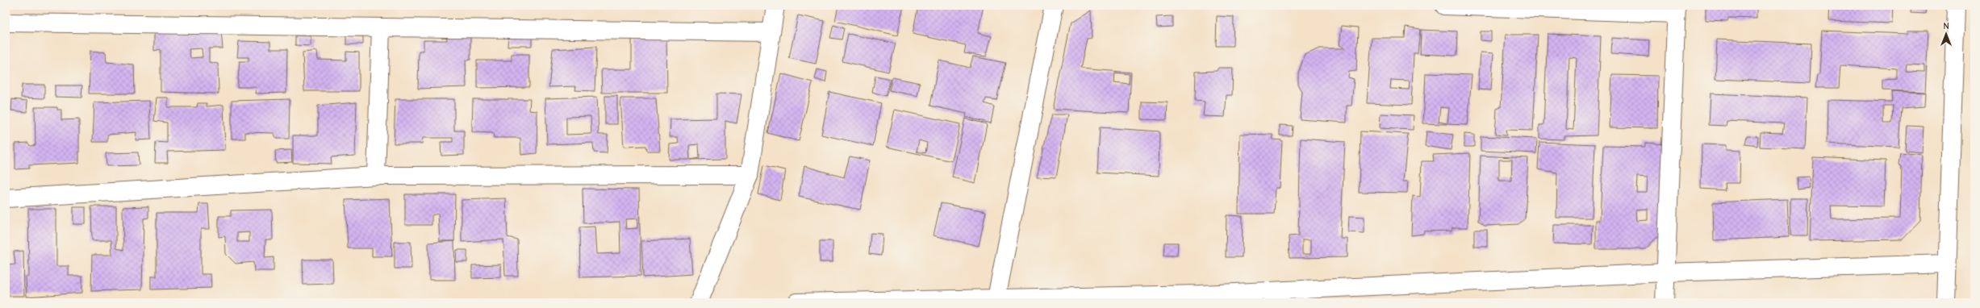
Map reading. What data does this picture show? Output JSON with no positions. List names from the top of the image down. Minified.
{"north":"top"}
